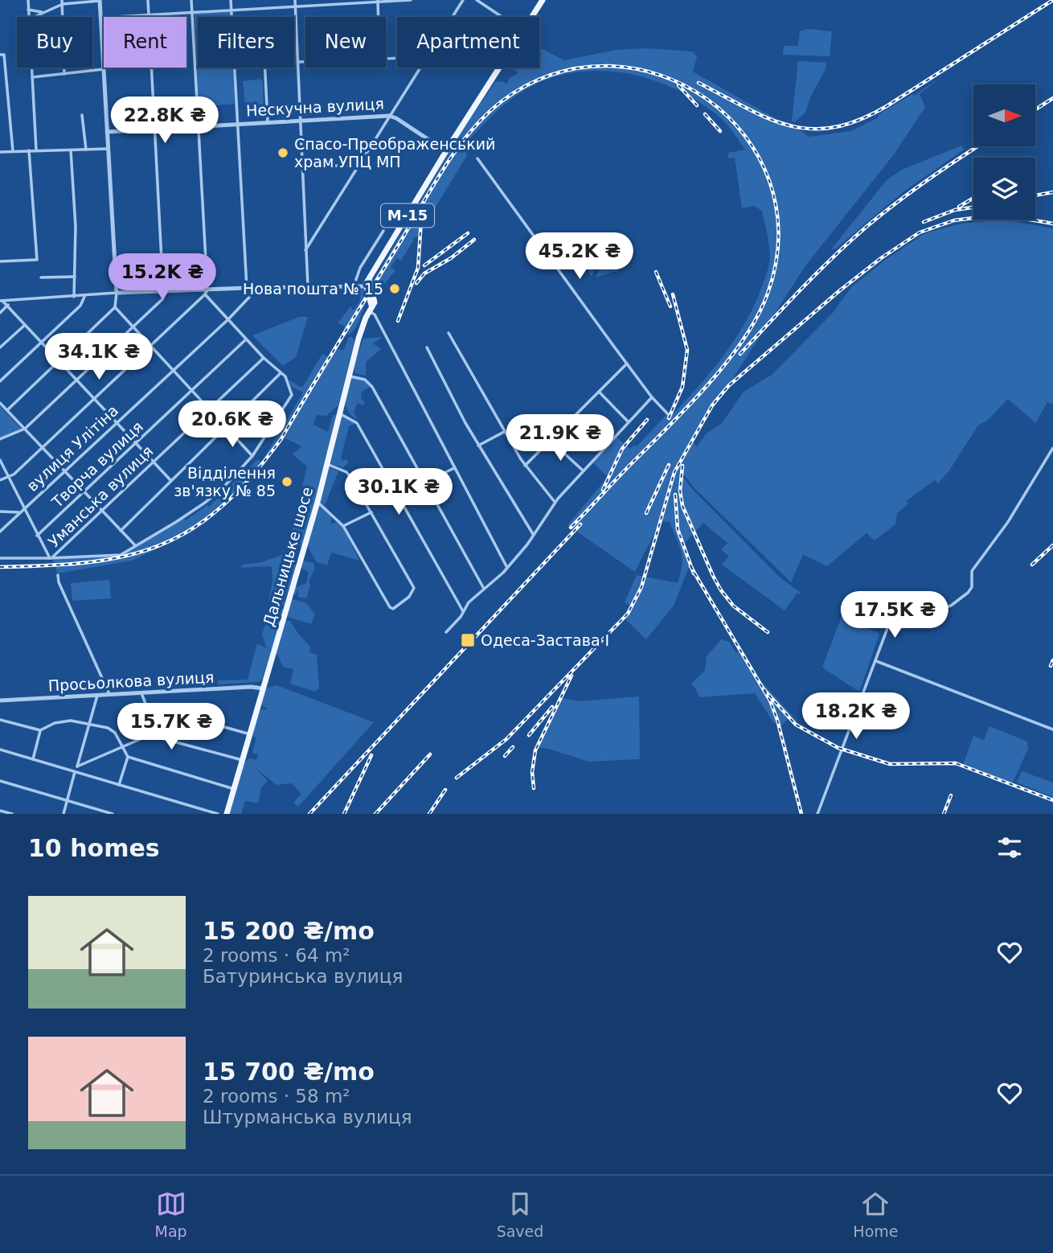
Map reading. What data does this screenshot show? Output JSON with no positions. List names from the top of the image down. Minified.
{"streets":{"main road":["М-15","Дальницьке шосе"],"street":["Нескучна вулиця","вулиця Улітіна","Творча вулиця","Уманська вулиця","Просьолкова вулиця"]},"crossings":[["Нескучна вулиця","М-15"],["Дальницьке шосе","Просьолкова вулиця"]],"places":{"other":["Спасо-Преображенський храм УПЦ МП","Нова пошта № 15","Відділення зв'язку № 85"],"transit":["Одеса-Застава I"]},"north":"right","page":{"chip":["Buy","Rent","Filters","New","Apartment"],"price":["22.8K ₴","45.2K ₴","15.2K ₴","34.1K ₴","20.6K ₴","21.9K ₴","30.1K ₴","17.5K ₴","18.2K ₴","15.7K ₴"],"heading":"10 homes","list":[{"name":"15 200 ₴/mo","note":"2 rooms · 64 m² · Батуринська вулиця"},{"name":"15 700 ₴/mo","note":"2 rooms · 58 m² · Штурманська вулиця"}],"tabs":["Map","Saved","Home"]}}
